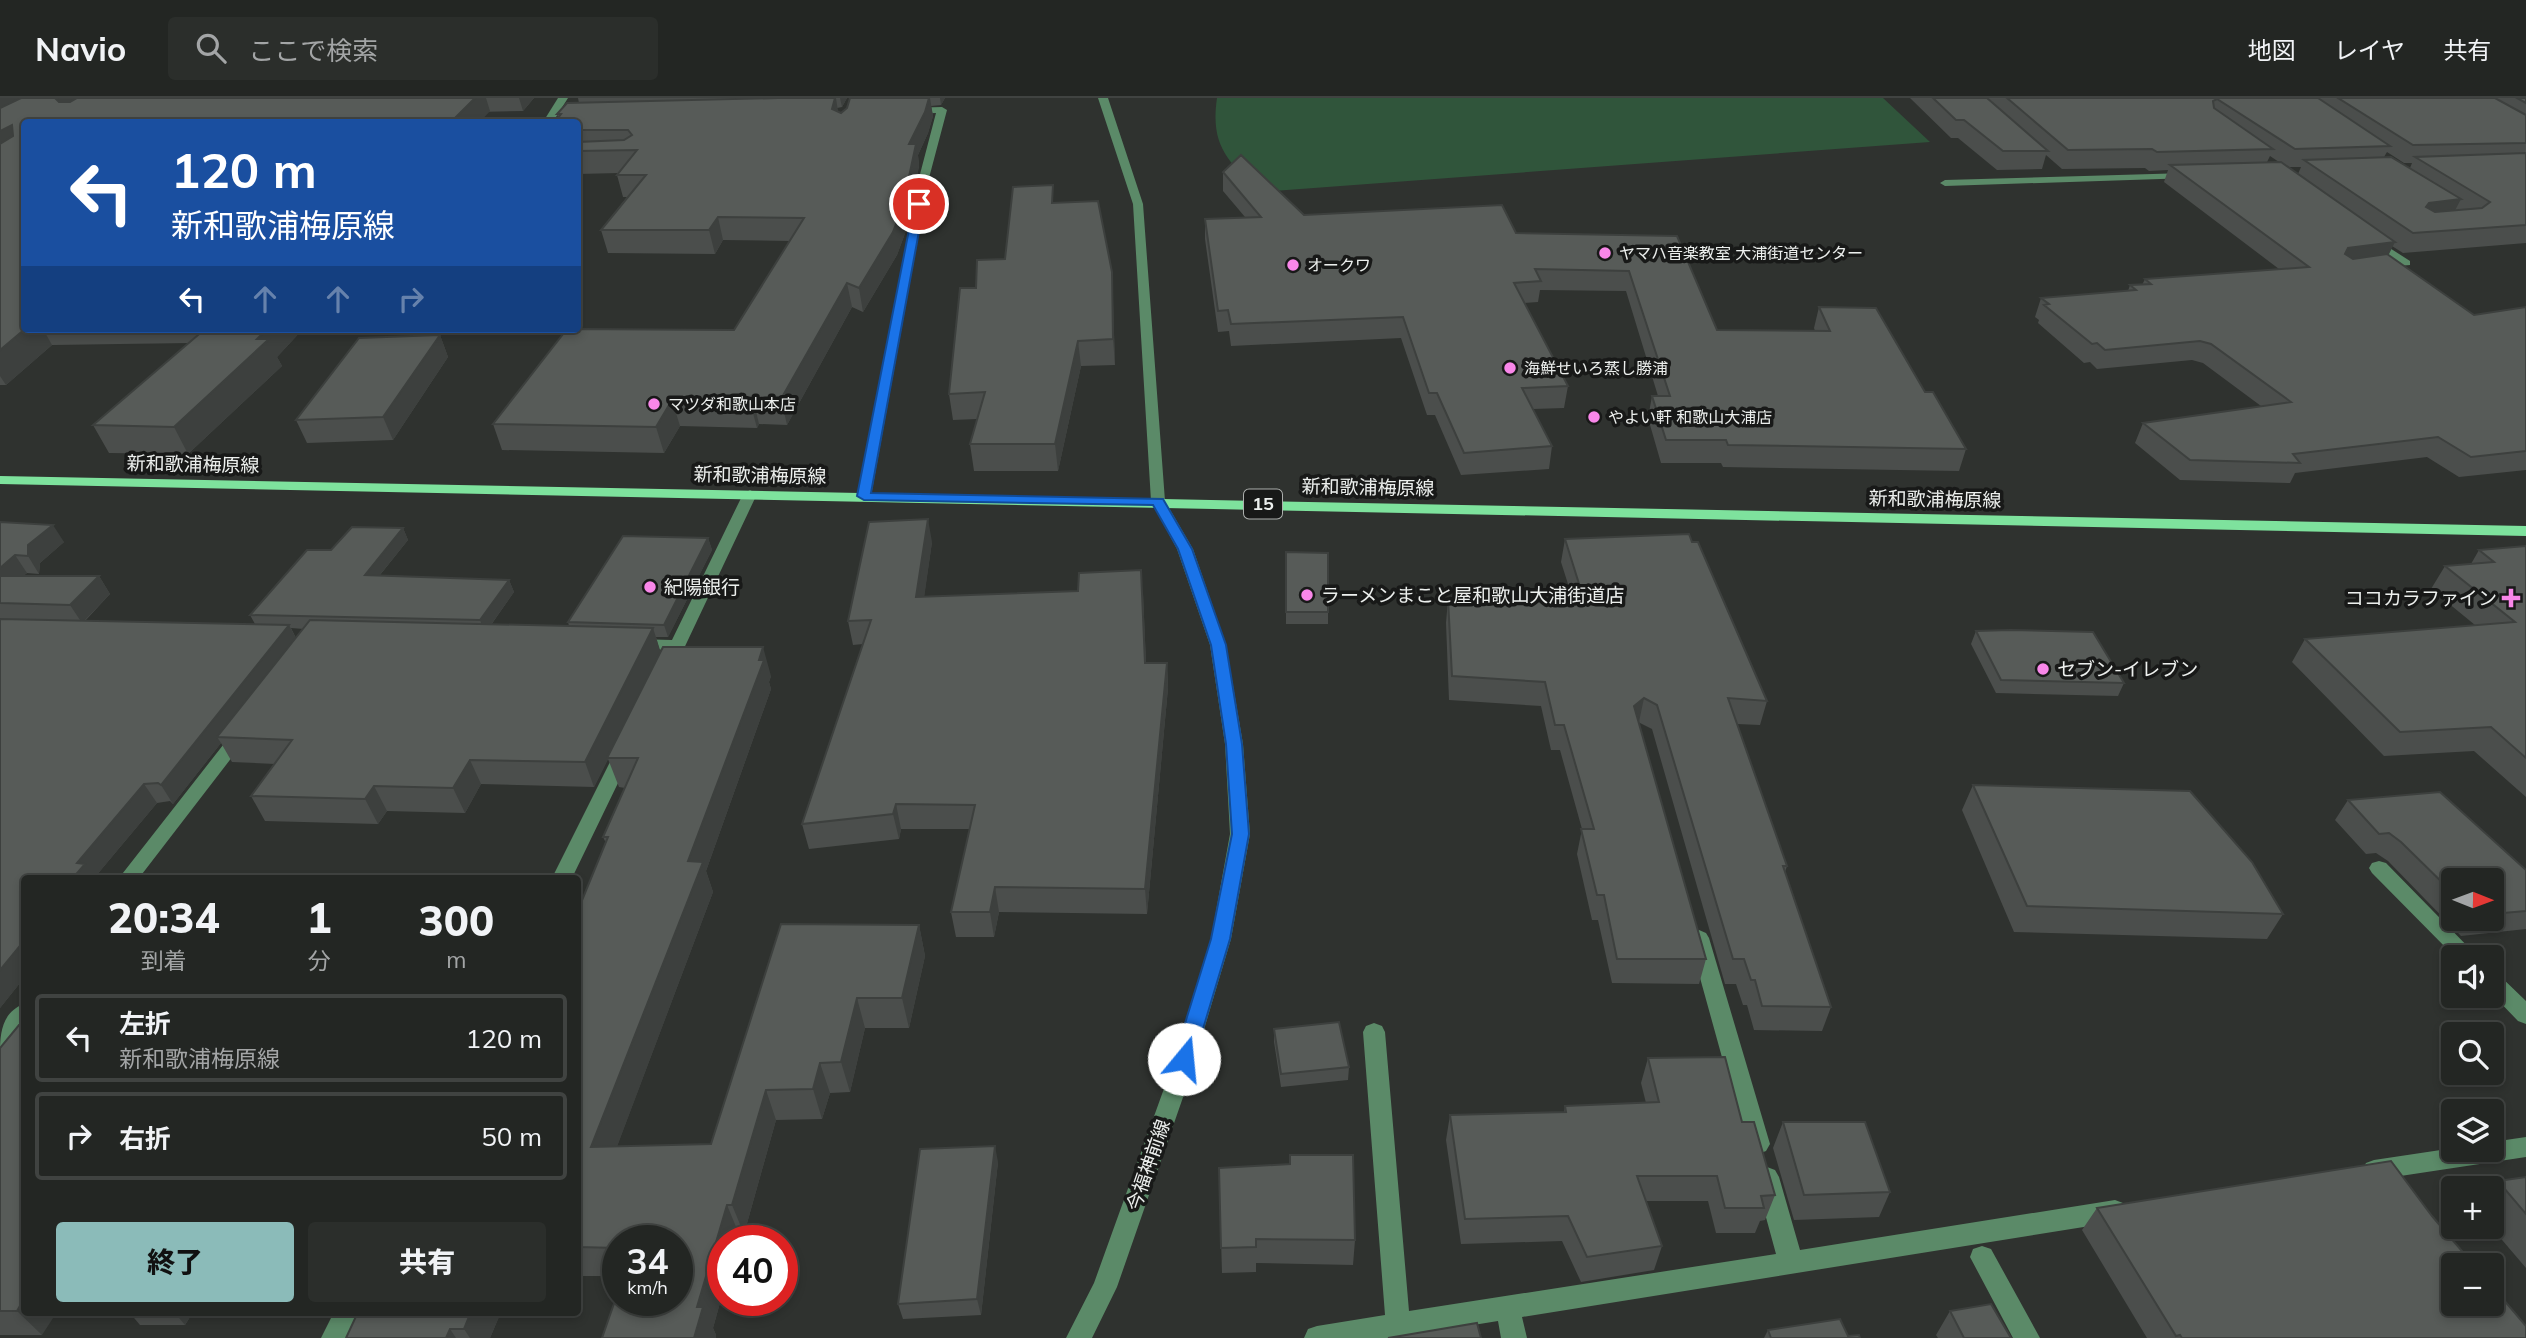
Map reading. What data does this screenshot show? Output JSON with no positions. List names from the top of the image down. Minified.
{"streets":{"main road":["新和歌浦梅原線","15"],"street":["今福神前線"]},"crossings":[["新和歌浦梅原線","今福神前線"]],"places":{"other":["ヤマハ音楽教室 大浦街道センター","オークワ","海鮮せいろ蒸し勝浦","マツダ和歌山本店","やよい軒 和歌山大浦店","紀陽銀行","ラーメンまこと屋和歌山大浦街道店","セブン-イレブン"],"health":["ココカラファイン"]},"north":"right","page":{"header":"Navio","search":"ここで検索","nav":["地図","レイヤ","共有"],"turn":["120 m","新和歌浦梅原線"],"map_buttons":["+","−"],"eta":["20:34","到着","1","分","300","m"],"list":[{"name":"左折","note":"新和歌浦梅原線","value":"120 m"},{"name":"右折","value":"50 m"}],"buttons":["終了","共有"],"speed":"34 km/h","limit":"40"}}
